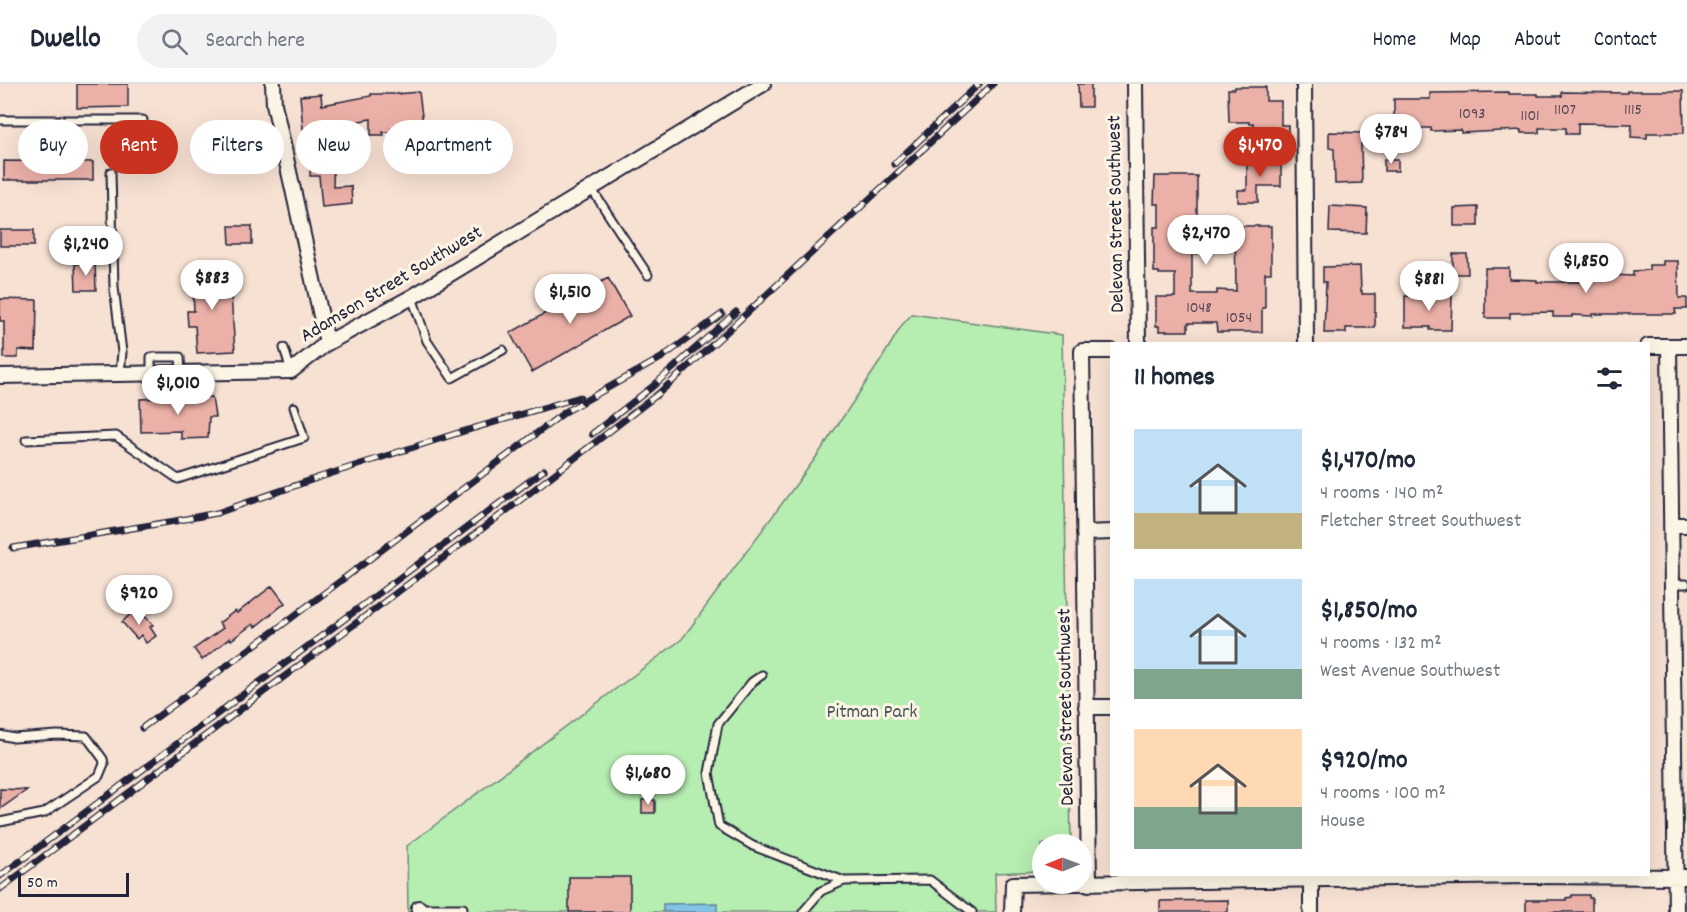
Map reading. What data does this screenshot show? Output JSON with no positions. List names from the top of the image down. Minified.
{"streets":{"street":["Delevan Street Southwest","Adamson Street Southwest"]},"parks":["Pitman Park"],"house_numbers":["1107","1115","1093","1101","1048","1054"],"scale_bar":"50 m","north":"left","page":{"header":"Dwello","search":"Search here","nav":["Home","Map","About","Contact"],"price":["$784","$1,470","$2,470","$1,240","$1,850","$883","$881","$1,510","$1,010","$920","$1,680"],"chip":["Buy","Rent","Filters","New","Apartment"],"heading":"11 homes","list":[{"name":"$1,470/mo","note":"4 rooms · 140 m² · Fletcher Street Southwest"},{"name":"$1,850/mo","note":"4 rooms · 132 m² · West Avenue Southwest"},{"name":"$920/mo","note":"4 rooms · 100 m² · House"}],"scale":"50 m"}}
